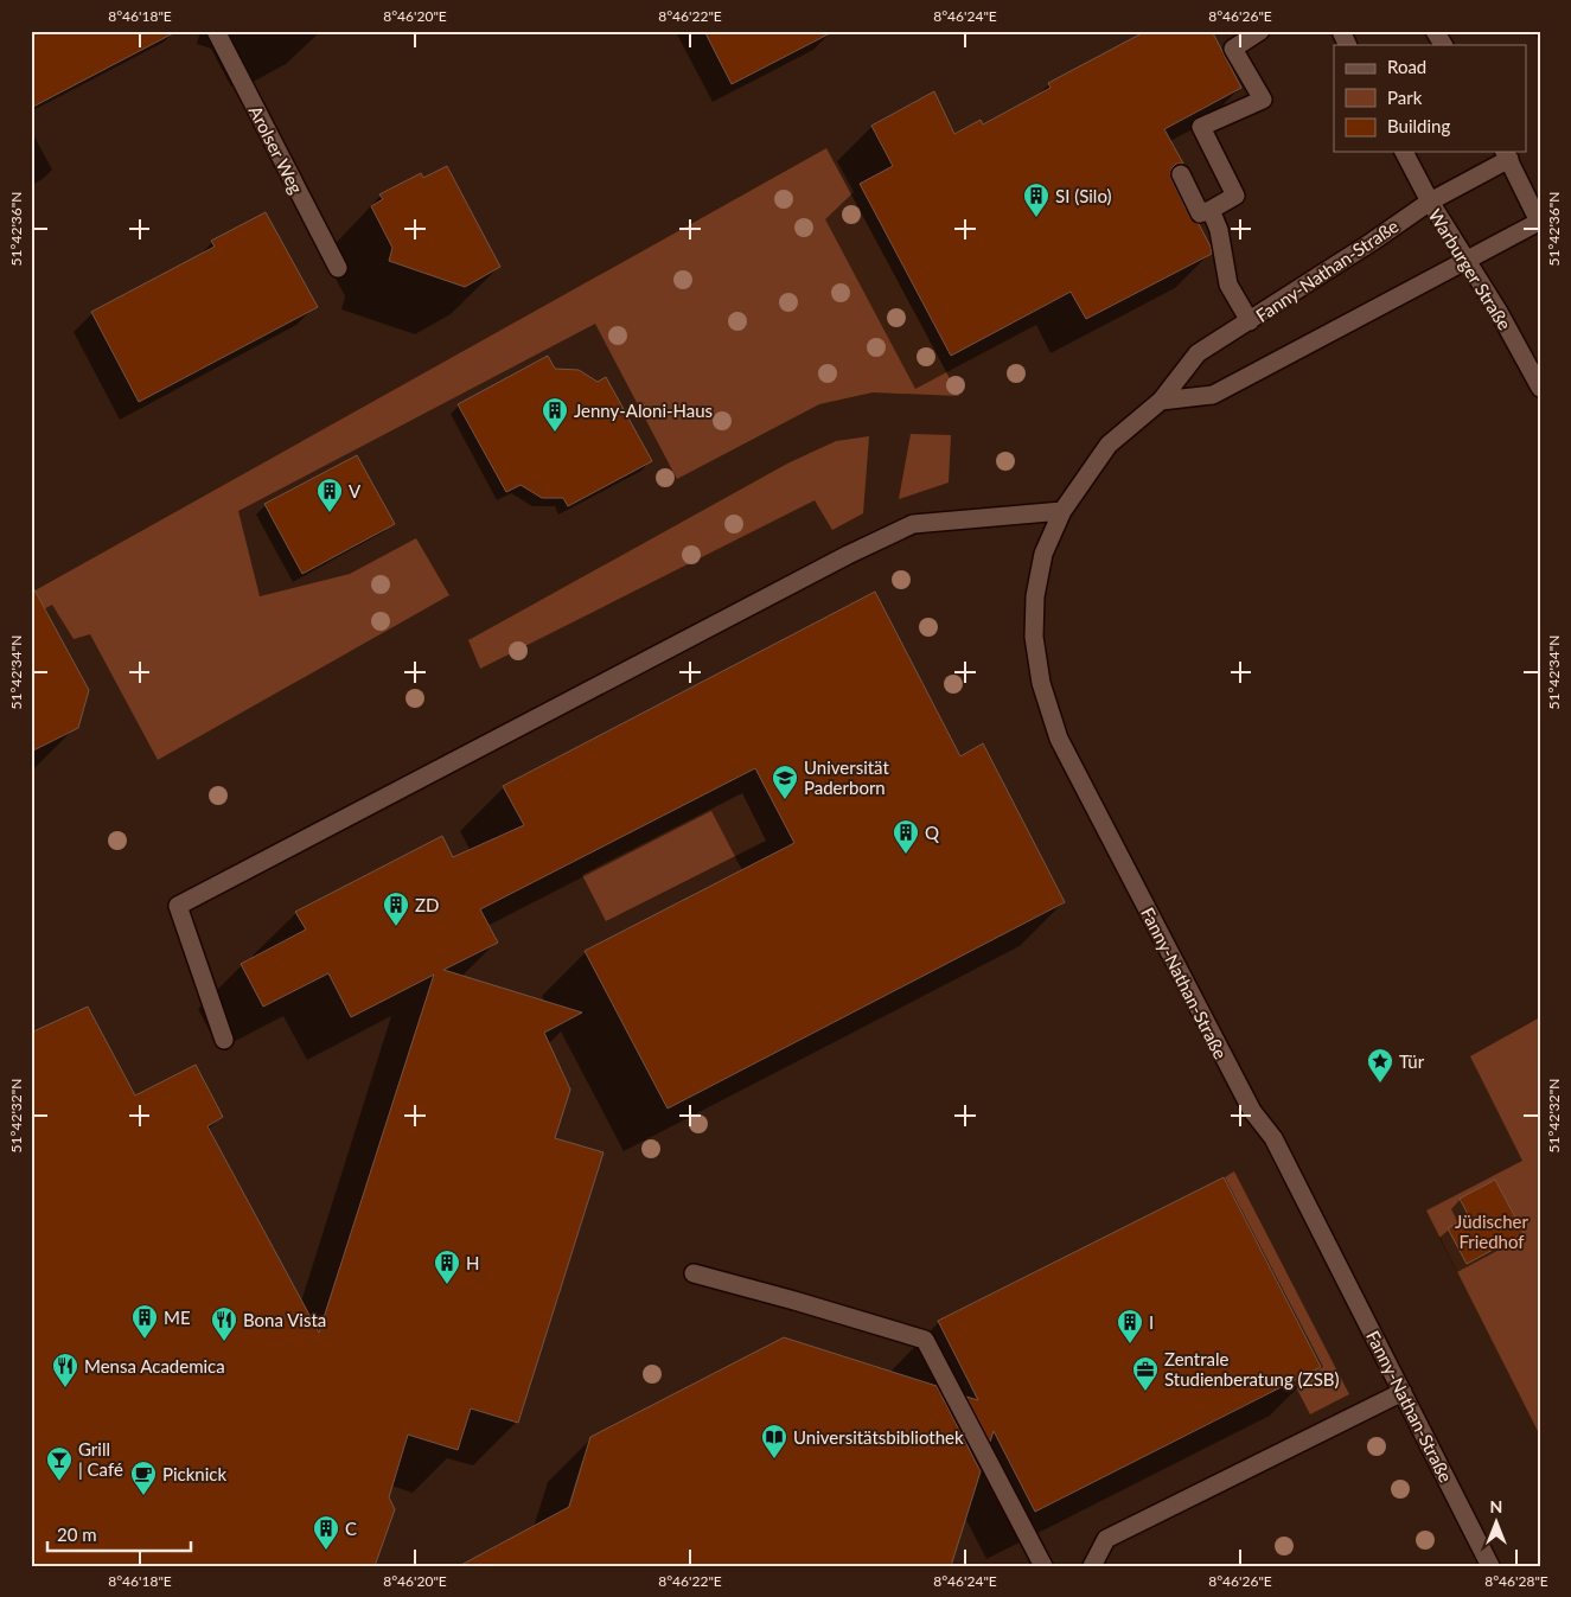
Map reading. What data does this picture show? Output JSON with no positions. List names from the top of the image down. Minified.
{"streets":{"main road":["Arolser Weg","Warburger Straße","Fanny-Nathan-Straße"]},"crossings":[["Warburger Straße","Fanny-Nathan-Straße"]],"parks":["Jüdischer Friedhof"],"places":{"building":["SI (Silo)","Jenny-Aloni-Haus","V","Q","ZD","H","ME","I","C"],"school or university":["Universität Paderborn"],"place":["Tür"],"restaurant":["Bona Vista","Mensa Academica"],"office":["Zentrale Studienberatung (ZSB)"],"library":["Universitätsbibliothek"],"bar":["Grill | Café"],"cafe":["Picknick"]},"legend":["Road","Park","Building"],"scale_bar":"20 m","north":"top","coordinates":["8°46'18\"E","8°46'20\"E","8°46'22\"E","8°46'24\"E","8°46'26\"E","51°42'36\"N","51°42'34\"N","51°42'32\"N","8°46'28\"E"]}
